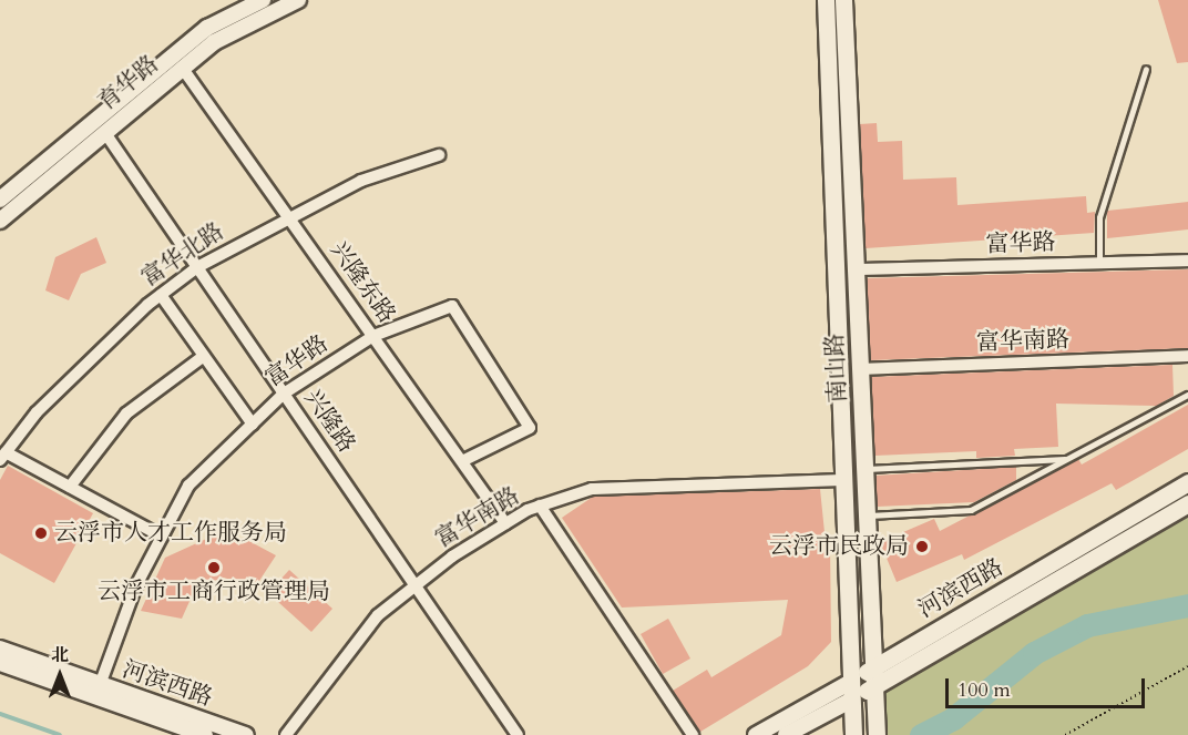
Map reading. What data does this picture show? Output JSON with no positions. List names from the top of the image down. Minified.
{"streets":{"main road":["南山路","河滨西路"],"street":["育华路","富华路","富华北路","兴隆东路","富华南路","兴隆路"]},"crossings":[["育华路","兴隆东路"],["育华路","兴隆路"],["富华路","兴隆东路"],["富华路","南山路"],["富华路","兴隆路"],["富华路","河滨西路"],["富华北路","兴隆东路"],["富华北路","兴隆路"],["兴隆东路","富华南路"],["富华南路","南山路"],["富华南路","兴隆路"],["南山路","河滨西路"]],"places":["云浮市人才工作服务局","云浮市民政局","云浮市工商行政管理局"],"scale_bar":"100 m","north":"top"}
